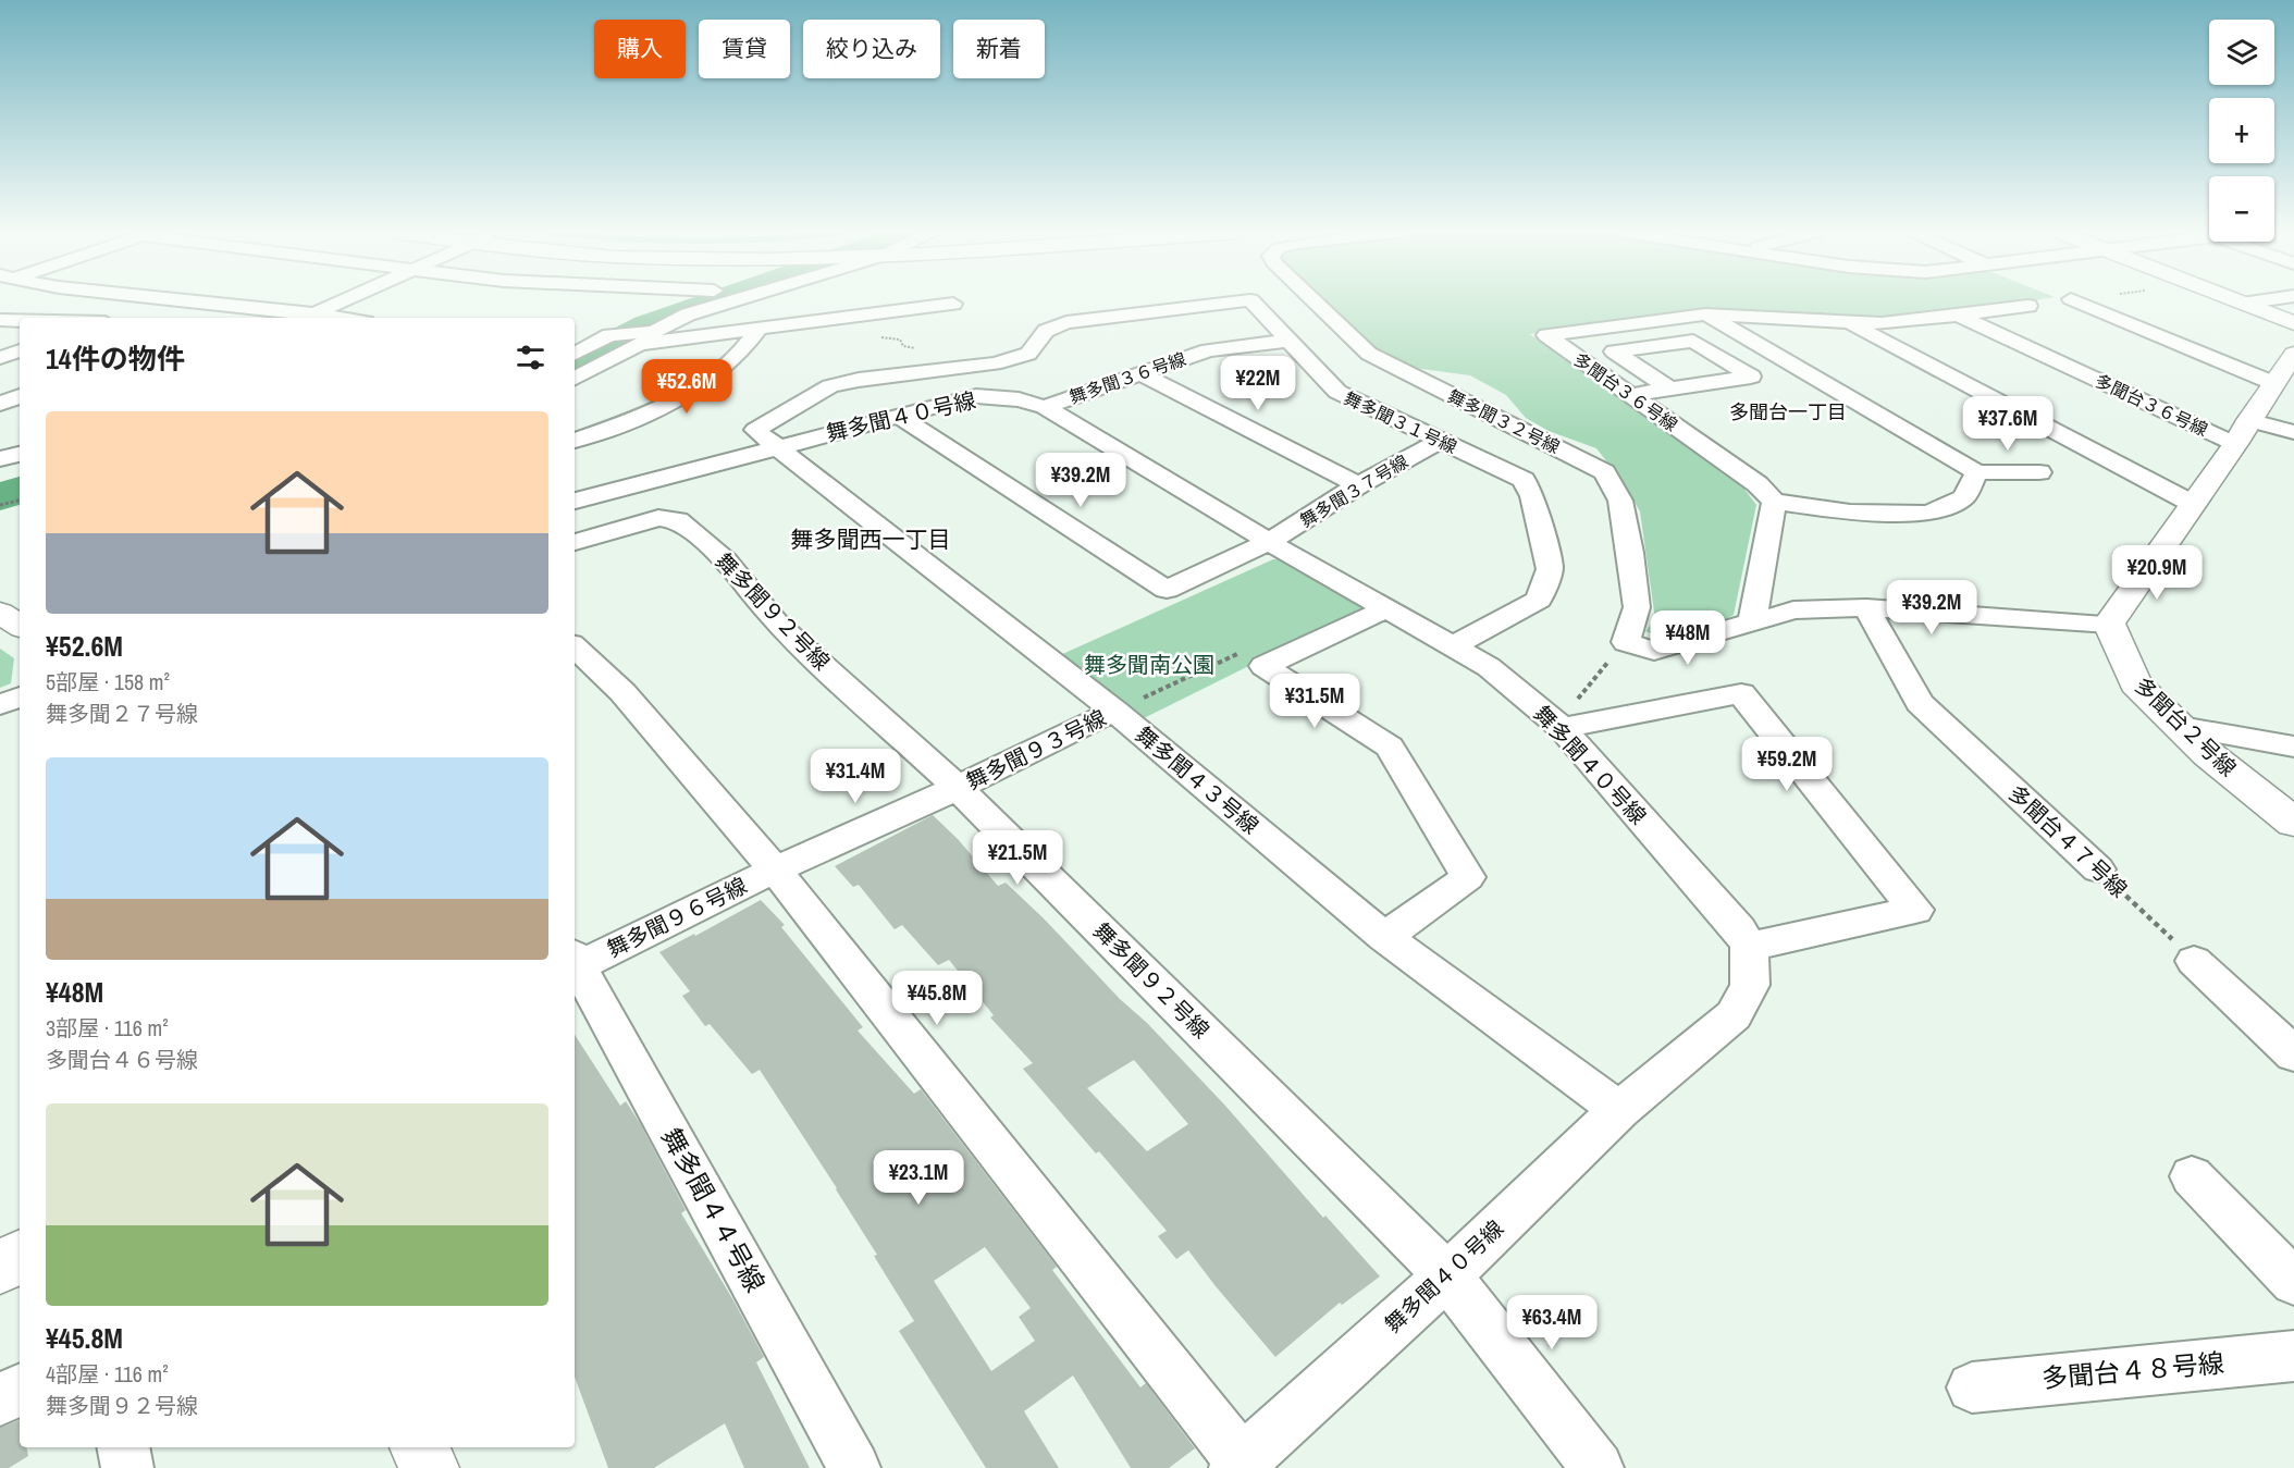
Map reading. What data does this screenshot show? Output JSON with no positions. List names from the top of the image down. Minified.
{"streets":{"street":["舞多聞３６号線","多聞台３６号線","舞多聞４０号線","舞多聞３２号線","舞多聞３１号線","舞多聞３７号線","舞多聞９２号線","多聞台２号線","舞多聞９３号線","舞多聞４３号線","多聞台４７号線","舞多聞９６号線","舞多聞４４号線","多聞台４８号線"]},"crossings":[["舞多聞３６号線","舞多聞４０号線"],["舞多聞３６号線","舞多聞３１号線"],["舞多聞４０号線","舞多聞３１号線"],["舞多聞４０号線","舞多聞３７号線"],["舞多聞４０号線","舞多聞９２号線"],["舞多聞４０号線","舞多聞４３号線"],["舞多聞３１号線","舞多聞３７号線"],["舞多聞３１号線","舞多聞４３号線"],["舞多聞９２号線","舞多聞９３号線"],["舞多聞９３号線","舞多聞４３号線"],["舞多聞９３号線","舞多聞９６号線"],["舞多聞９６号線","舞多聞４４号線"]],"districts":["多聞台一丁目","舞多聞西一丁目"],"parks":["舞多聞南公園"],"page":{"map_buttons":["+","−"],"chip":["購入","賃貸","絞り込み","新着"],"heading":"14件の物件","price":["¥22M","¥52.6M","¥37.6M","¥39.2M","¥20.9M","¥39.2M","¥48M","¥31.5M","¥59.2M","¥31.4M","¥21.5M","¥45.8M","¥23.1M","¥63.4M"],"list":[{"name":"¥52.6M","note":"5部屋 · 158 m² · 舞多聞２７号線"},{"name":"¥48M","note":"3部屋 · 116 m² · 多聞台４６号線"},{"name":"¥45.8M","note":"4部屋 · 116 m² · 舞多聞９２号線"}]}}
